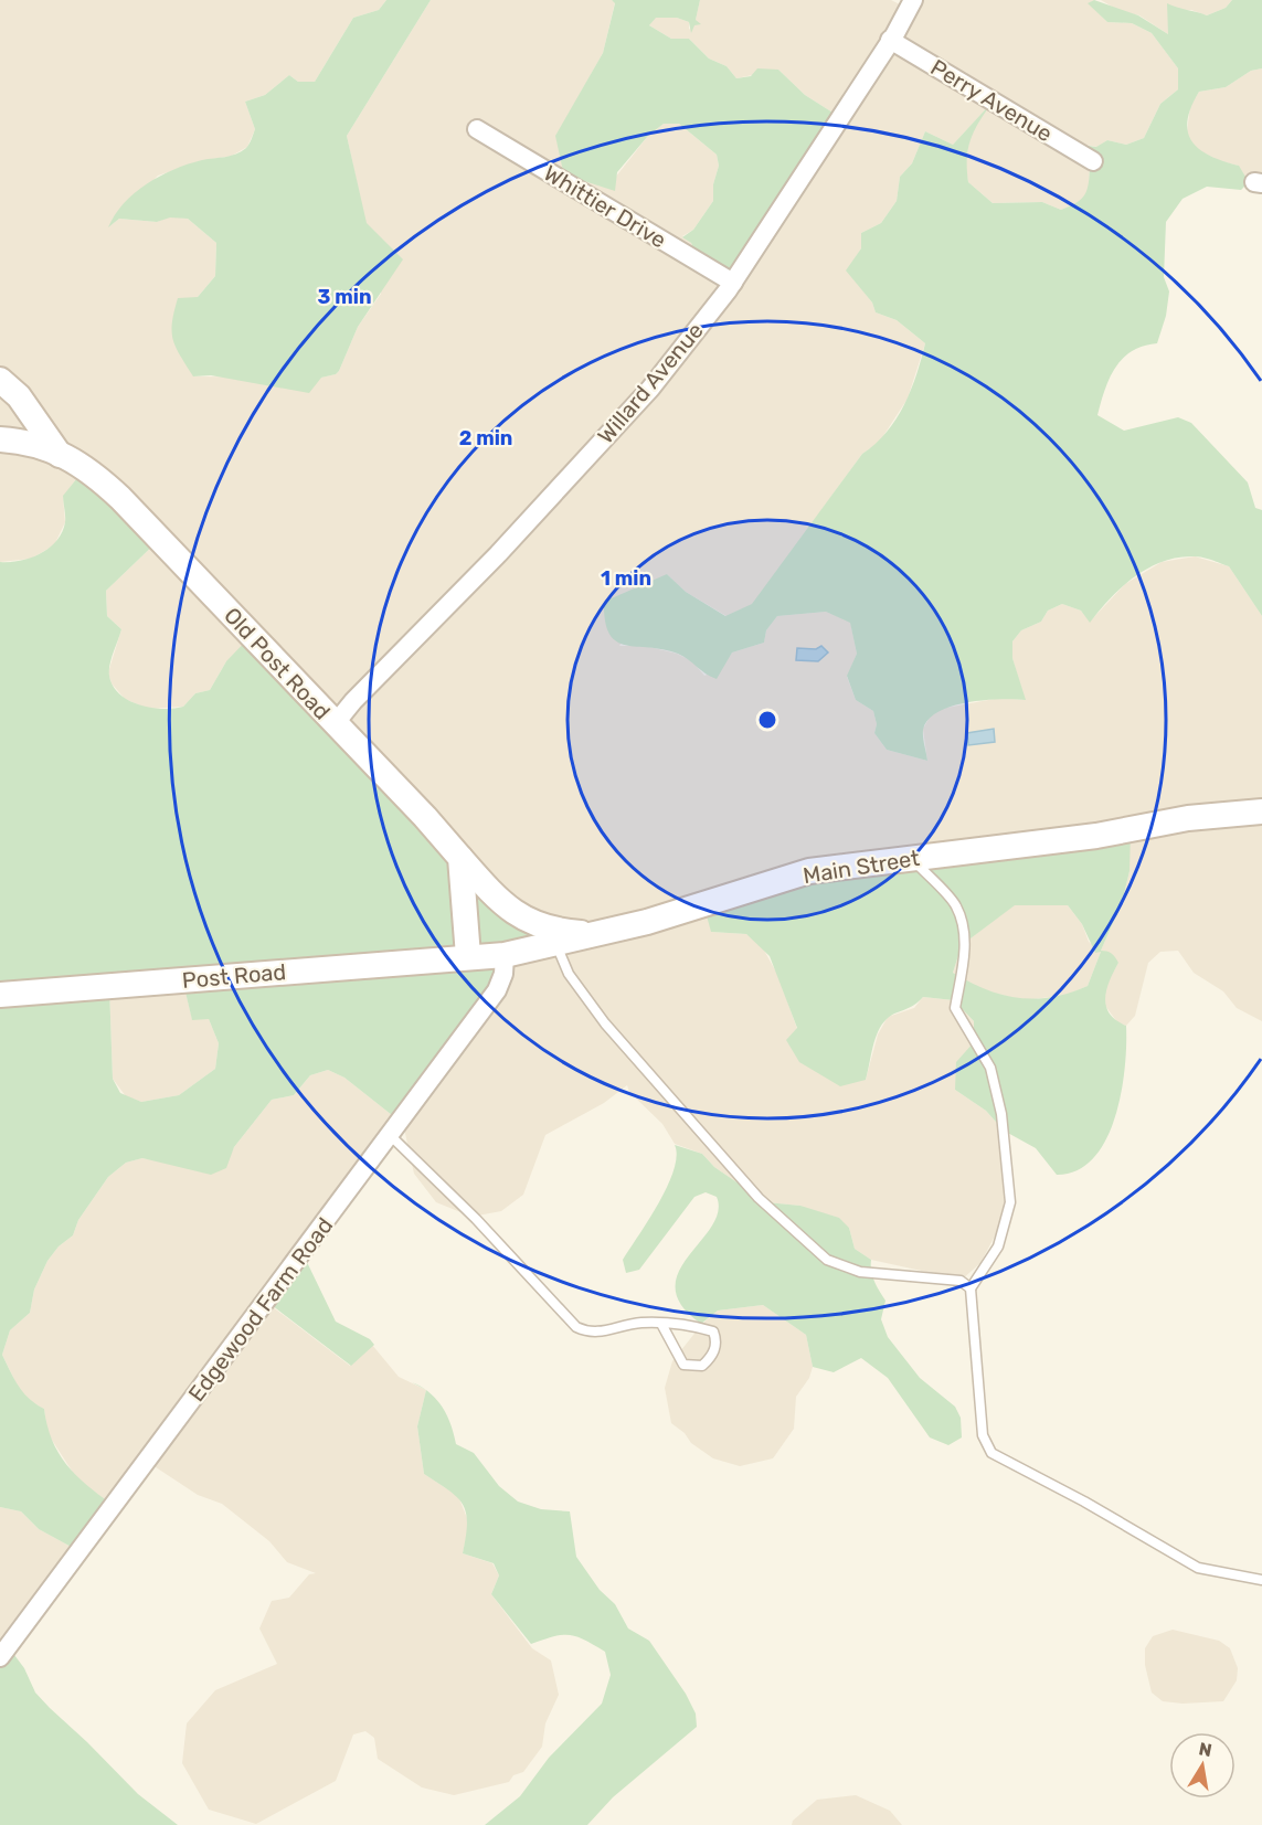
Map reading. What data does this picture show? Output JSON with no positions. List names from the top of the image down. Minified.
{"streets":{"main road":["Old Post Road","Main Street","Post Road"],"street":["Perry Avenue","Whittier Drive","Willard Avenue","Edgewood Farm Road"]},"crossings":[["Perry Avenue","Willard Avenue"],["Whittier Drive","Willard Avenue"],["Willard Avenue","Old Post Road"],["Old Post Road","Main Street"],["Main Street","Post Road"],["Main Street","Edgewood Farm Road"]],"north":"top","rings":["3 min","2 min","1 min"]}
